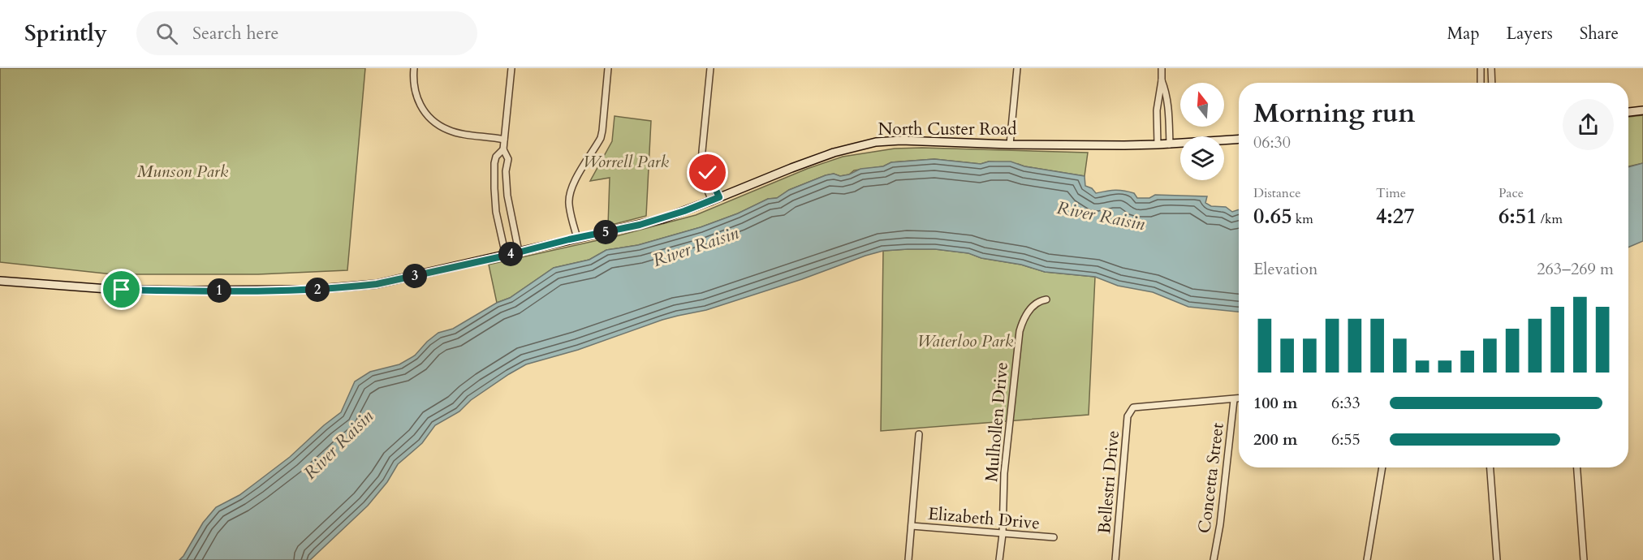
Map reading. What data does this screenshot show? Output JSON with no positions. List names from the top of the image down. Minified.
{"streets":{"street":["North Custer Road","Mulhollen Drive","Concetta Street","Bellestri Drive","Elizabeth Drive"]},"crossings":[["Mulhollen Drive","Elizabeth Drive"],["Concetta Street","Bellestri Drive"]],"water":["River Raisin"],"parks":["Worrell Park","Munson Park","Waterloo Park"],"north":"top","page":{"header":"Sprintly","search":"Search here","nav":["Map","Layers","Share"],"heading":["Morning run","06:30"],"stats":[["Distance","0.65 km"],["Time","4:27"],["Pace","6:51 /km"]],"pins":["5","4","3","2","1"],"chart":["Elevation","263–269 m"],"list":[{"name":"100 m","note":"6:33"},{"name":"200 m","note":"6:55"}]}}
